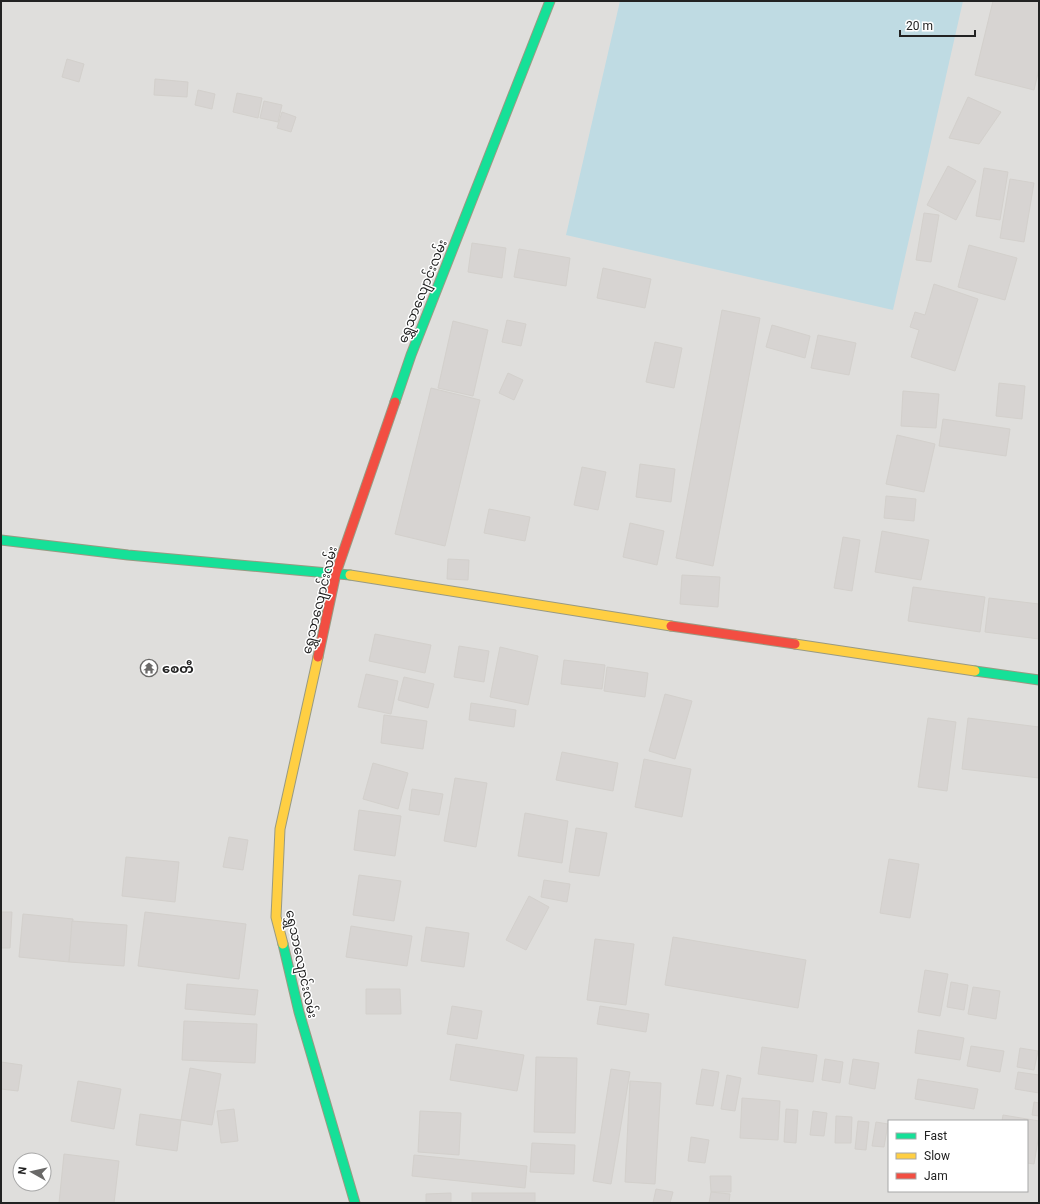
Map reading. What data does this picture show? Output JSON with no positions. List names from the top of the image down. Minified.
{"streets":{"street":["ရွှေသာလျောင်းလမ်း"]},"places":{"temple":["စေတီ"]},"legend":["Fast","Slow","Jam"],"scale_bar":"20 m","north":"left"}
